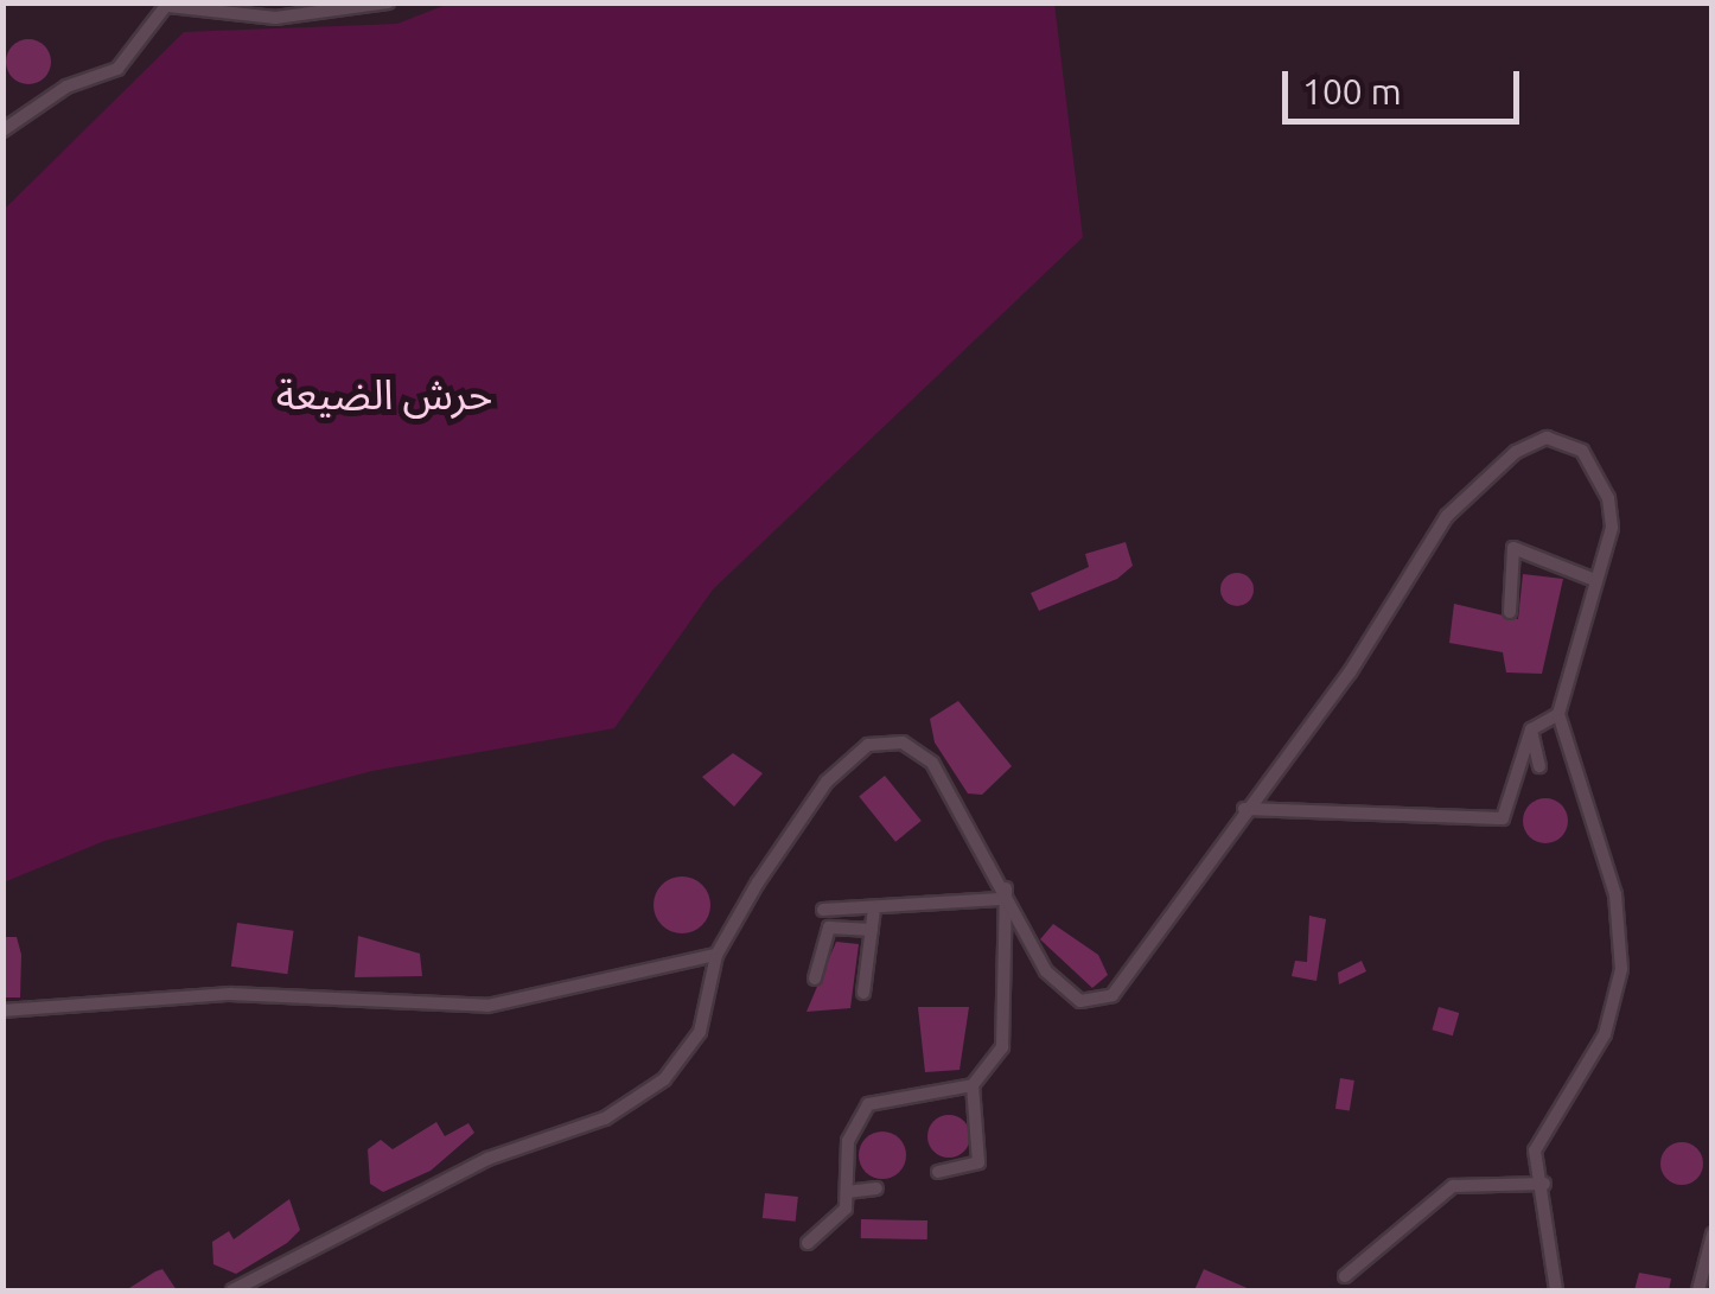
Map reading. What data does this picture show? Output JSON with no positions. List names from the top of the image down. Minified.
{"parks":["حرش الضيعة"],"scale_bar":"100 m"}
